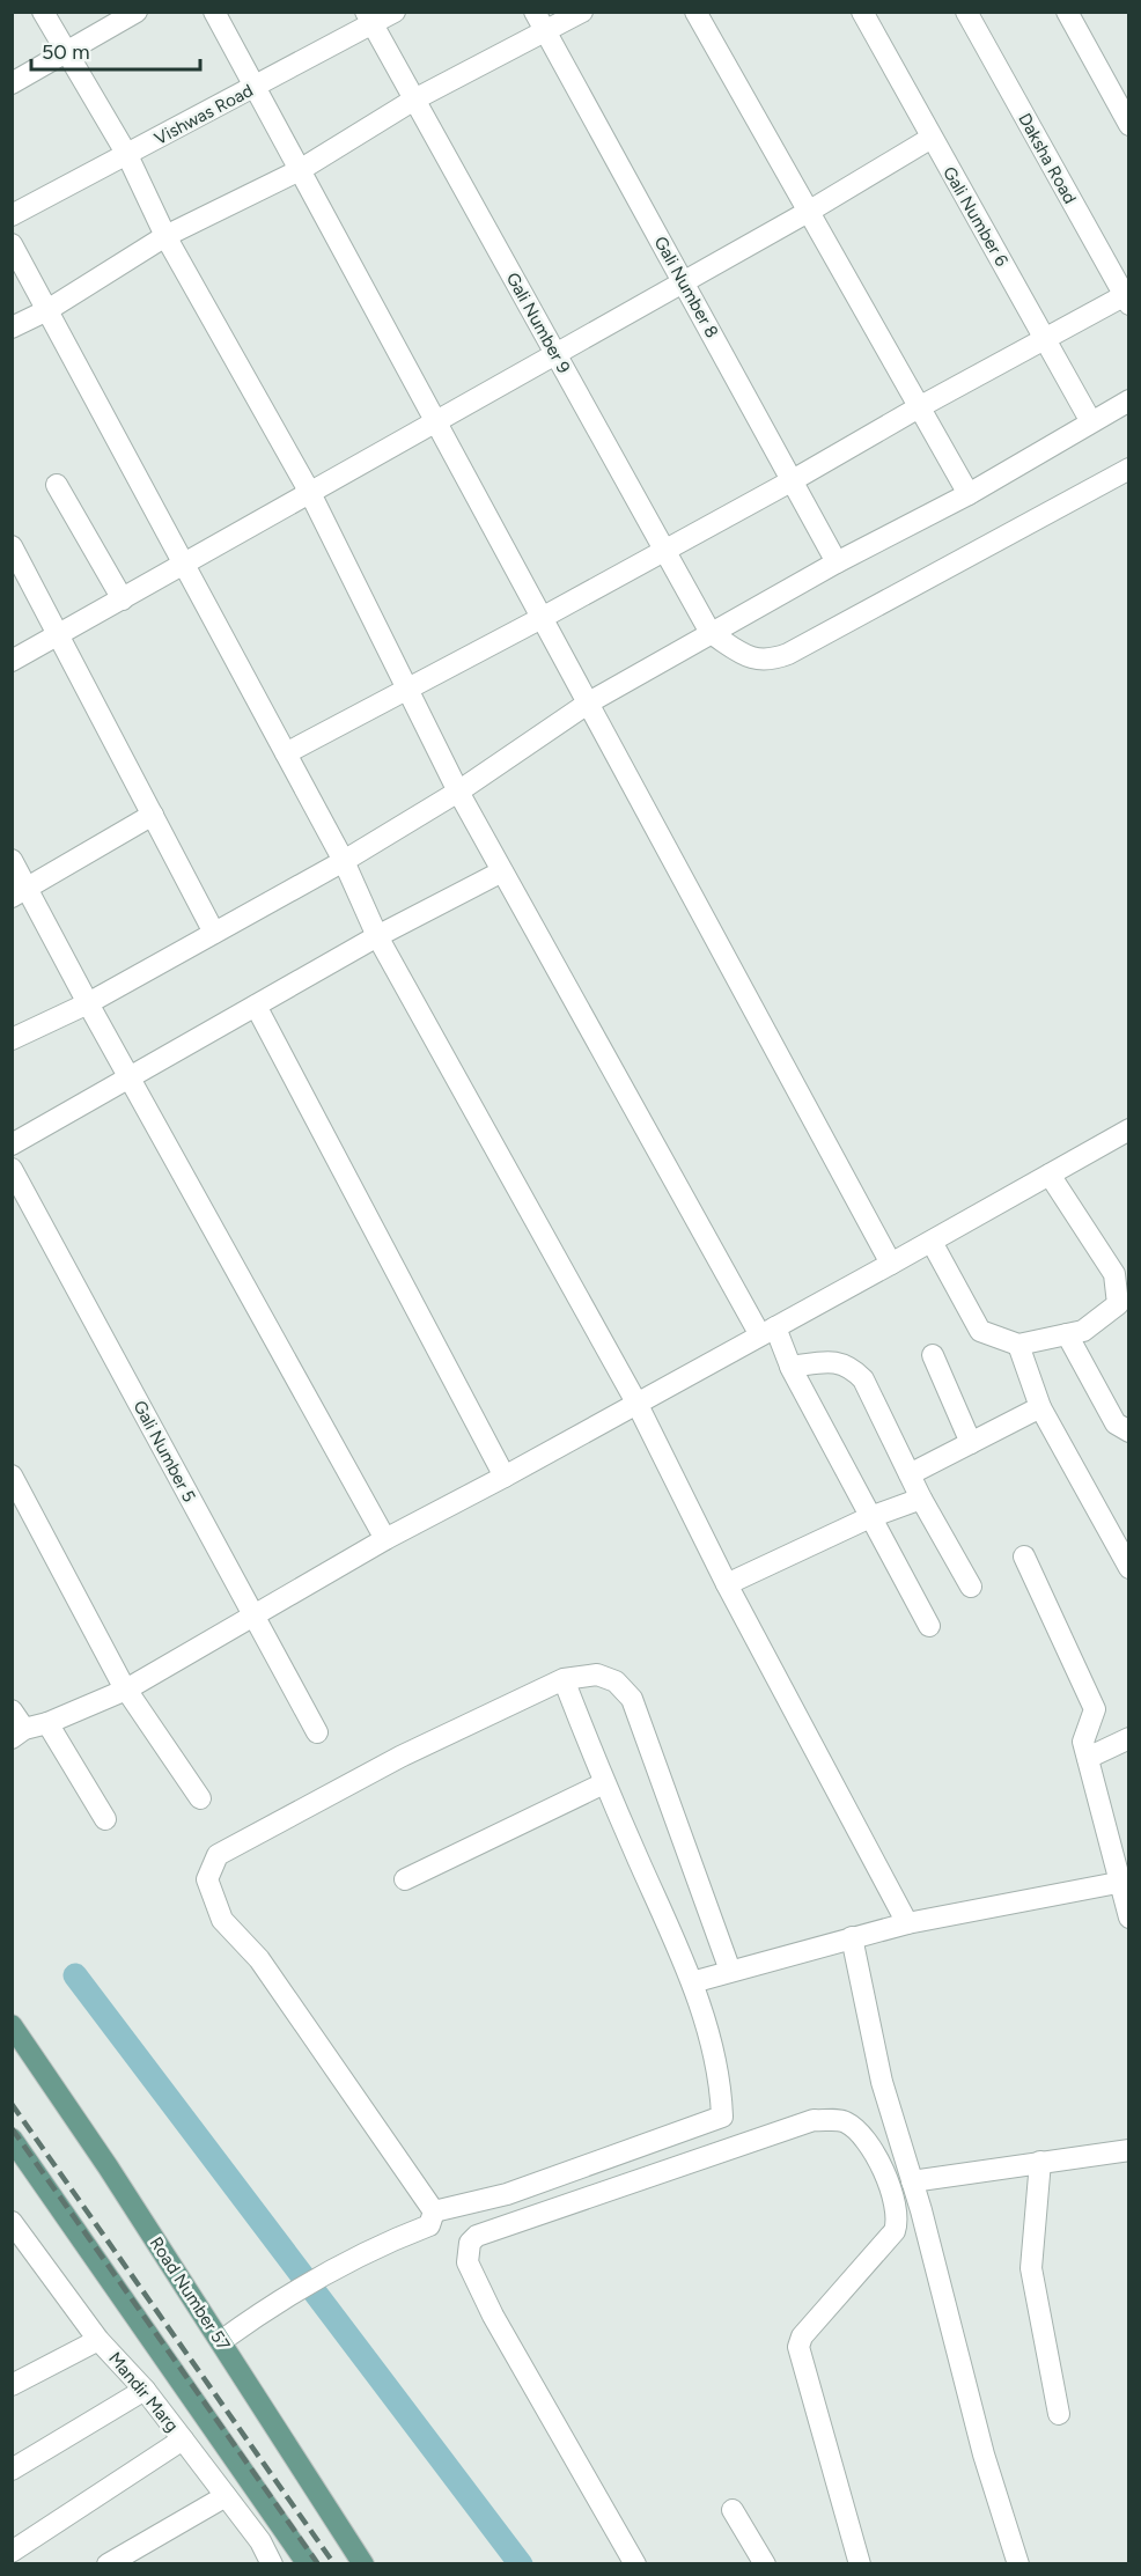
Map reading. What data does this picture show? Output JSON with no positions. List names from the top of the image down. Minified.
{"streets":{"main road":["Road Number 57"],"street":["Vishwas Road","Daksha Road","Gali Number 6","Gali Number 8","Gali Number 9","Gali Number 5","Mandir Marg"]},"crossings":[["Vishwas Road","Gali Number 9"]],"scale_bar":"50 m"}
